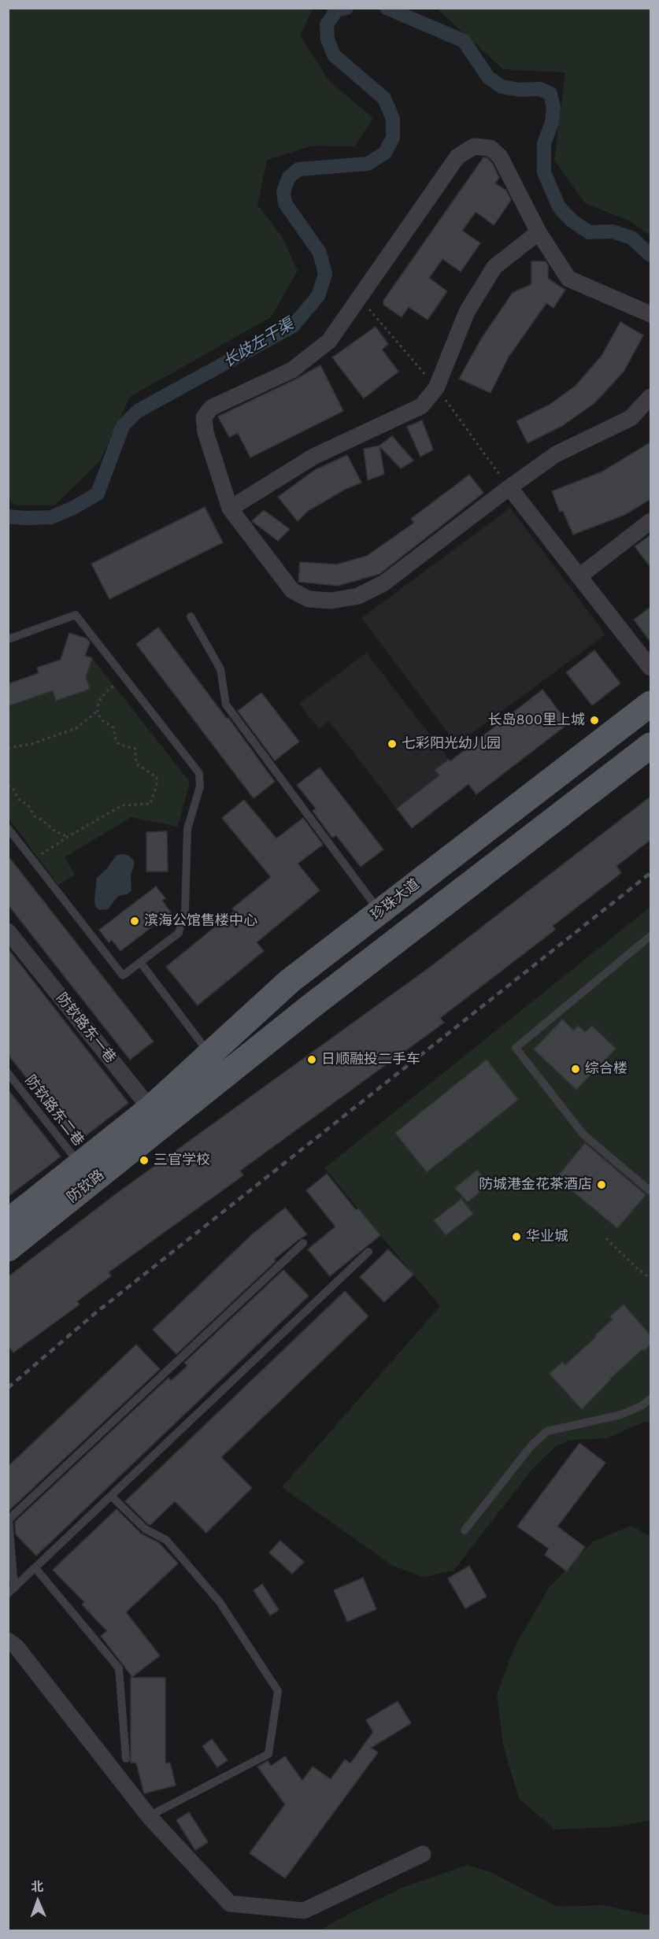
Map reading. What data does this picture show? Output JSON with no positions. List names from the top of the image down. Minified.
{"streets":{"main road":["珍珠大道","防钦路"],"street":["防钦路东一巷"],"lane":["防钦路东二巷"]},"crossings":[["珍珠大道","防钦路东一巷"],["珍珠大道","防钦路"],["防钦路东一巷","防钦路"],["防钦路东二巷","防钦路"]],"water":["长歧左干渠"],"places":["长岛800里上城","七彩阳光幼儿园","滨海公馆售楼中心","日顺融投二手车","综合楼","三官学校","防城港金花茶酒店","华业城"],"north":"top"}
